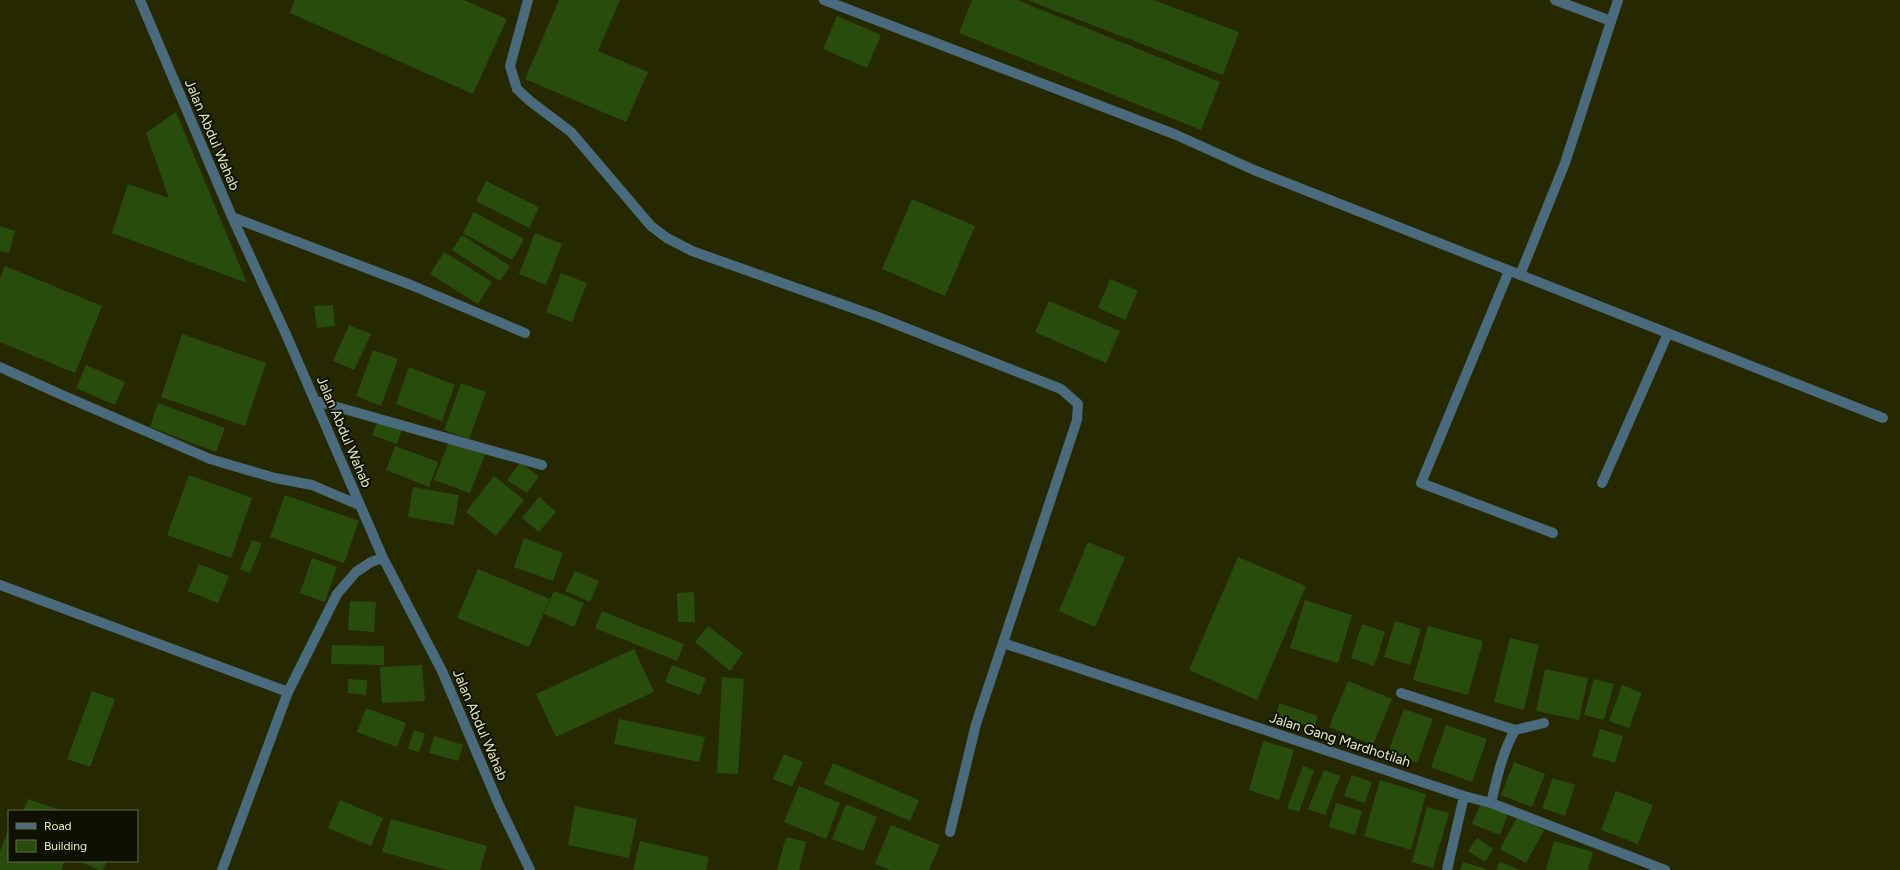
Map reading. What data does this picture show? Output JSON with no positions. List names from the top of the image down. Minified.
{"streets":{"street":["Jalan Abdul Wahab","Jalan Gang Mardhotilah"]},"legend":["Road","Building"]}
